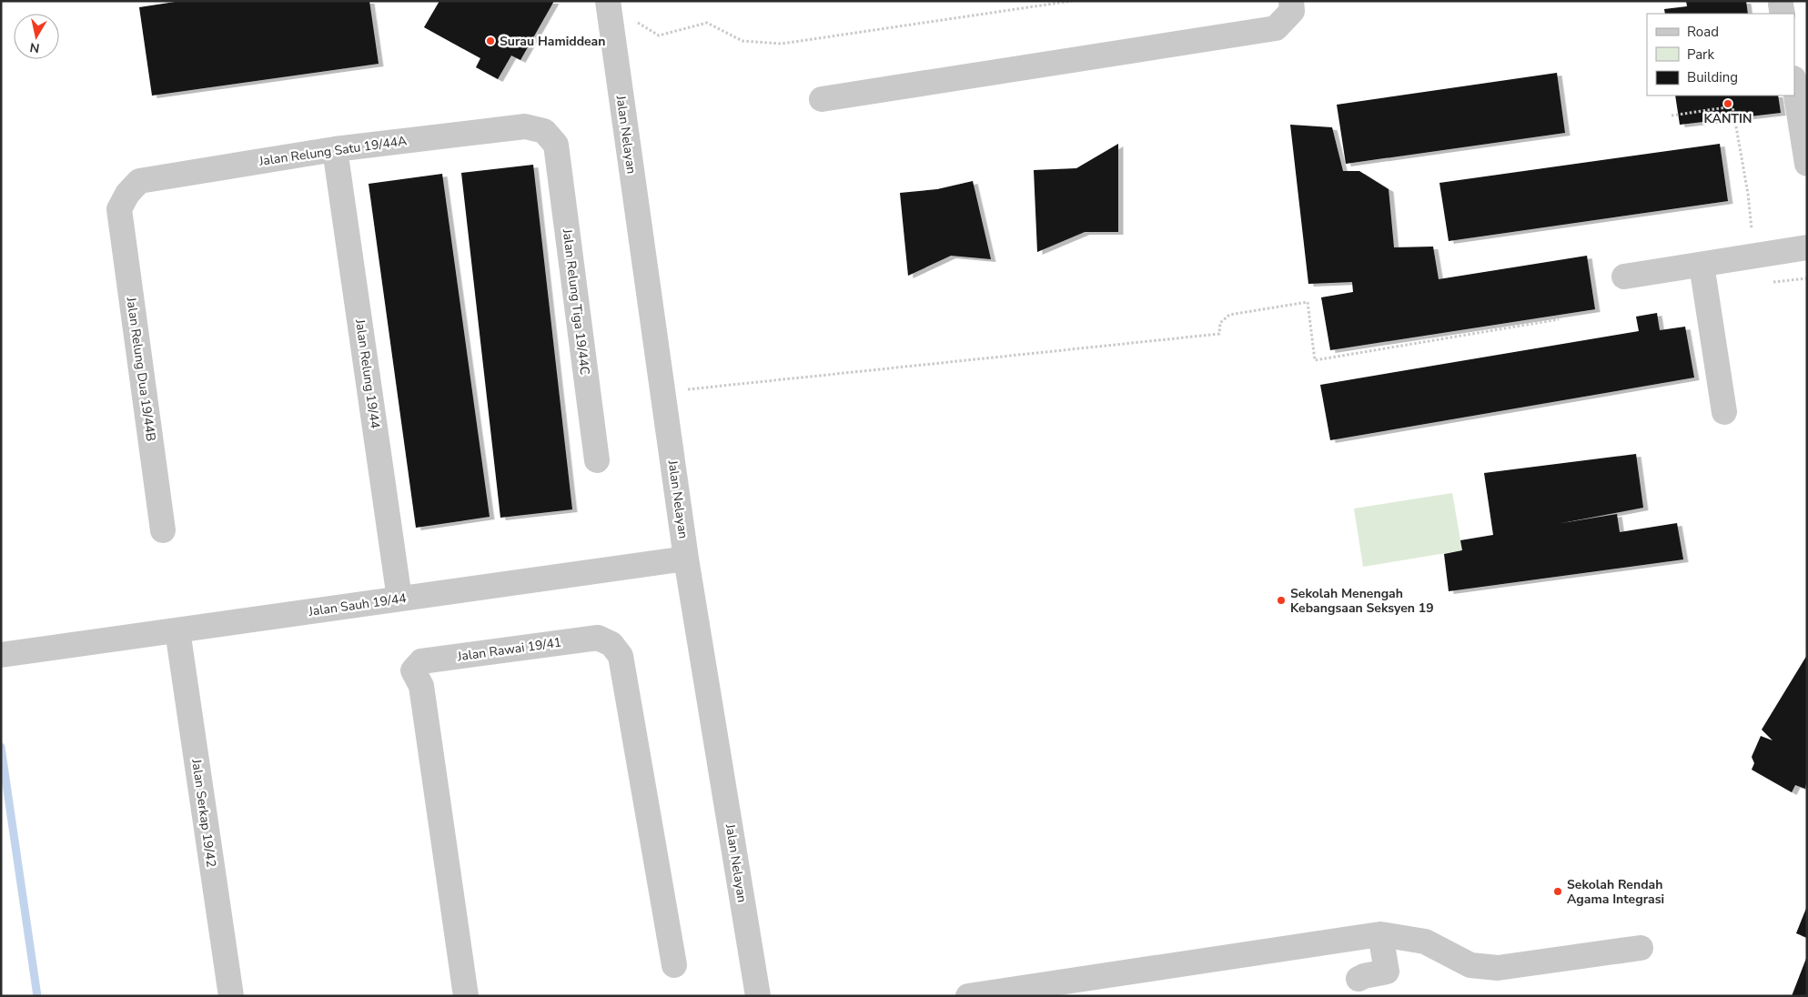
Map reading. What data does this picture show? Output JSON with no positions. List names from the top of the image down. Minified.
{"streets":{"street":["Jalan Nelayan","Jalan Relung Satu 19/44A","Jalan Relung Tiga 19/44C","Jalan Relung Dua 19/44B","Jalan Relung 19/44","Jalan Sauh 19/44","Jalan Rawai 19/41","Jalan Serkap 19/42"]},"crossings":[["Jalan Nelayan","Jalan Sauh 19/44"],["Jalan Relung Satu 19/44A","Jalan Relung Tiga 19/44C"],["Jalan Relung Satu 19/44A","Jalan Relung Dua 19/44B"],["Jalan Relung Satu 19/44A","Jalan Relung 19/44"],["Jalan Relung 19/44","Jalan Sauh 19/44"],["Jalan Sauh 19/44","Jalan Serkap 19/42"]],"places":["Surau Hamiddean","KANTIN","Sekolah Menengah Kebangsaan Seksyen 19","Sekolah Rendah Agama Integrasi"],"legend":["Road","Park","Building"],"north":"bottom"}
